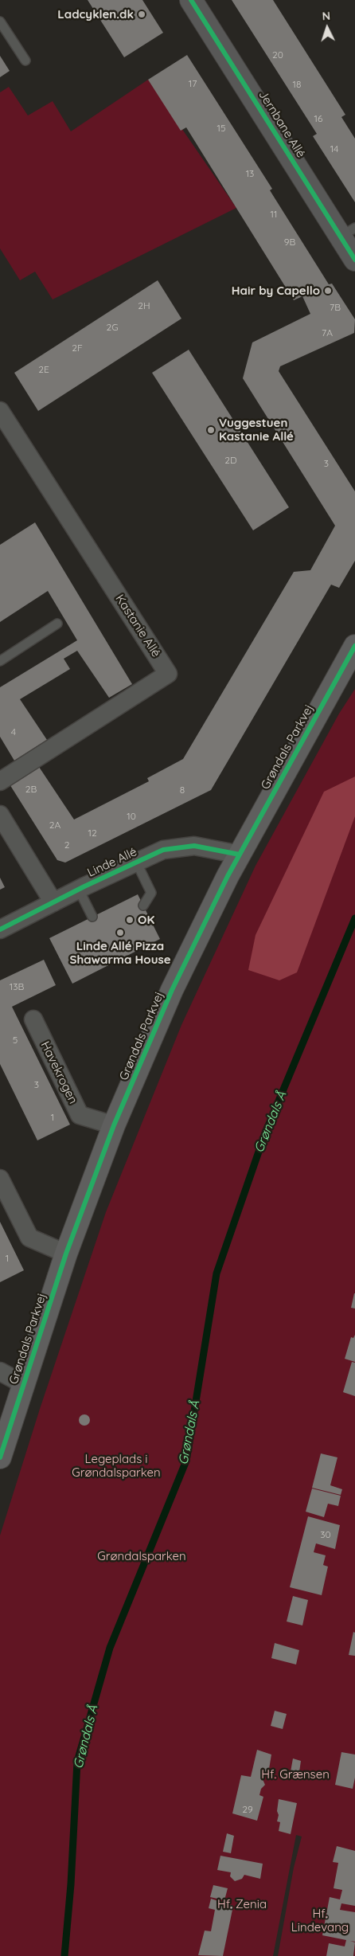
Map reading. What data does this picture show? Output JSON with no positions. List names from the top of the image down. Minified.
{"streets":{"main road":["Grøndals Parkvej"],"street":["Jernbane Allé","Kastanie Allé","Linde Allé","Havekrogen"]},"crossings":[["Grøndals Parkvej","Linde Allé"],["Grøndals Parkvej","Havekrogen"]],"water":["Grøndals Å"],"parks":["Legeplads i Grøndalsparken","Grøndalsparken","Hf. Grænsen","Hf. Zenia","Hf. Lindevang"],"places":["Ladcyklen.dk","Hair by Capello","Vuggestuen Kastanie Allé","OK","Linde Allé Pizza Shawarma House"],"house_numbers":["20","17","18","16","15","14","13","11","9B","2H","7B","2G","7A","2F","2E","2D","3","4","2B","8","10","2A","12","2","13B","5","3","1","1","30","29"],"north":"top"}
